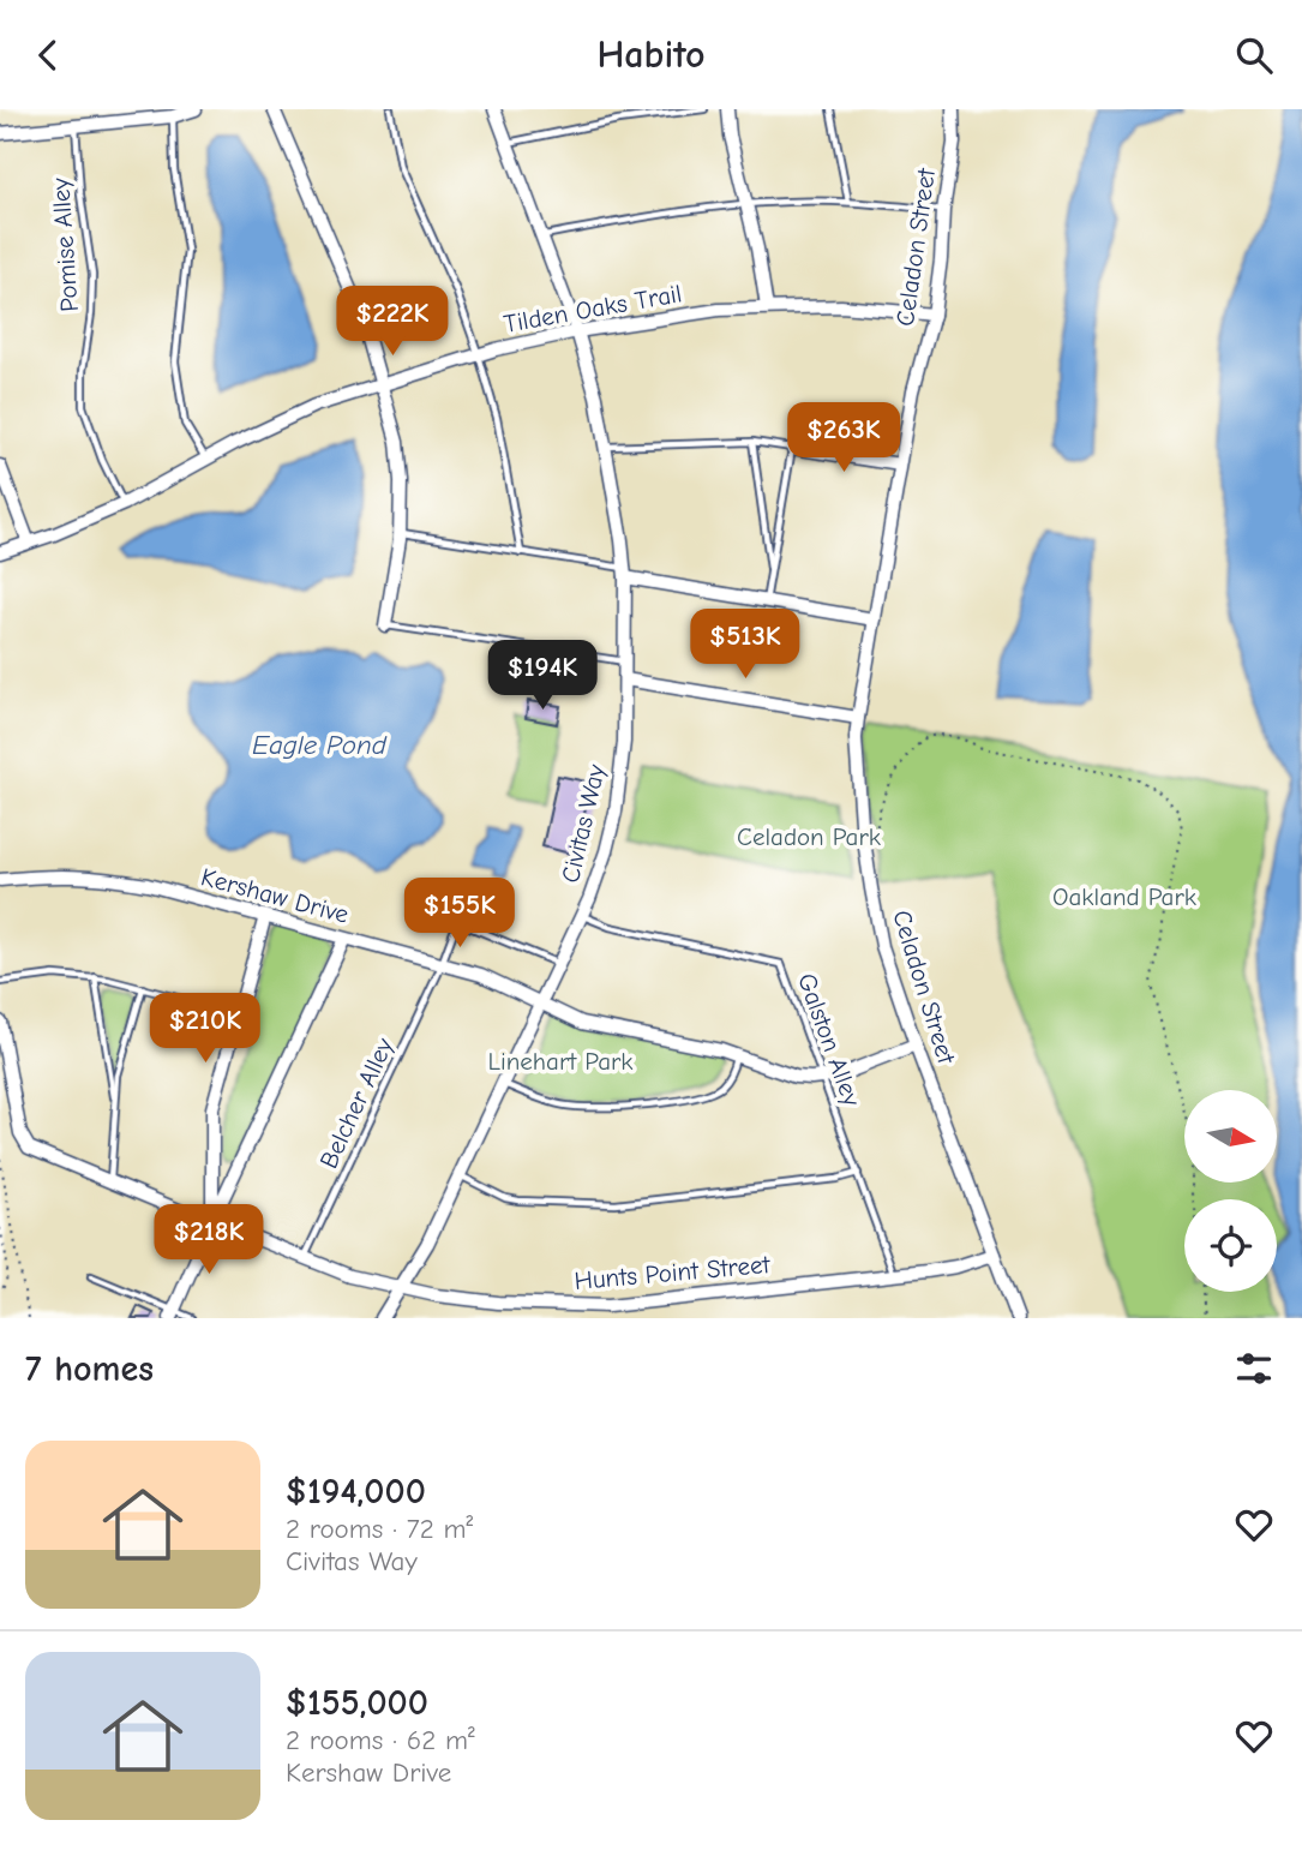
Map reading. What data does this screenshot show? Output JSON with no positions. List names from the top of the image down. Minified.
{"streets":{"street":["Celadon Street","Tilden Oaks Trail","Civitas Way","Kershaw Drive","Hunts Point Street"],"lane":["Pomise Alley","Galston Alley","Belcher Alley"]},"crossings":[["Pomise Alley","Tilden Oaks Trail"],["Celadon Street","Tilden Oaks Trail"],["Celadon Street","Kershaw Drive"],["Celadon Street","Hunts Point Street"],["Tilden Oaks Trail","Civitas Way"],["Civitas Way","Kershaw Drive"],["Civitas Way","Galston Alley"],["Civitas Way","Belcher Alley"],["Civitas Way","Hunts Point Street"],["Kershaw Drive","Galston Alley"],["Kershaw Drive","Belcher Alley"],["Galston Alley","Hunts Point Street"],["Belcher Alley","Hunts Point Street"]],"water":["Eagle Pond"],"parks":["Celadon Park","Oakland Park","Linehart Park"],"north":"right","page":{"header":"Habito","price":["$222K","$263K","$513K","$194K","$155K","$210K","$218K"],"heading":"7 homes","list":[{"name":"$194,000","note":"2 rooms · 72 m² · Civitas Way"},{"name":"$155,000","note":"2 rooms · 62 m² · Kershaw Drive"}]}}
